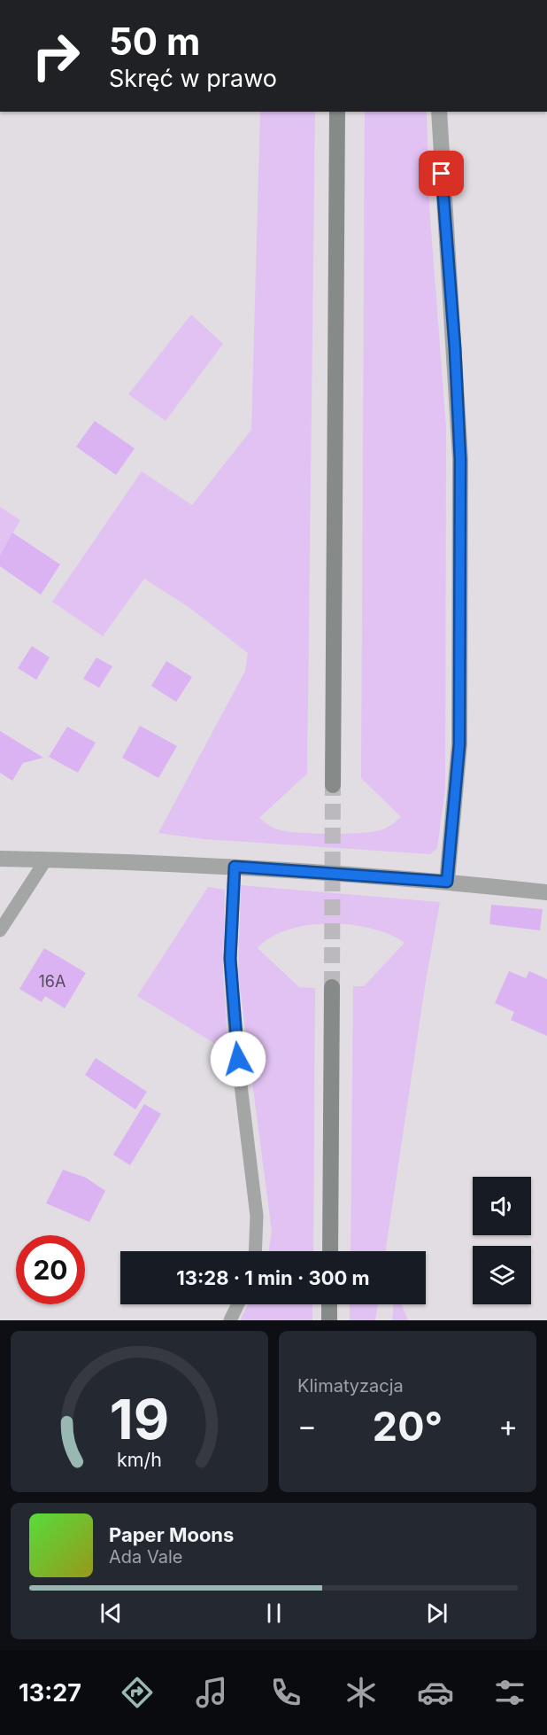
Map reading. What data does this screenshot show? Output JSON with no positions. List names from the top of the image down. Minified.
{"house_numbers":["16A"],"page":{"turn":["50 m","Skręć w prawo"],"limit":"20","trip":"13:28 · 1 min · 300 m","tile":"Klimatyzacja","heat":["−","20°","+"],"song":["Paper Moons","Ada Vale"],"tabs":"13:27","gauge":["19","km/h"]}}
